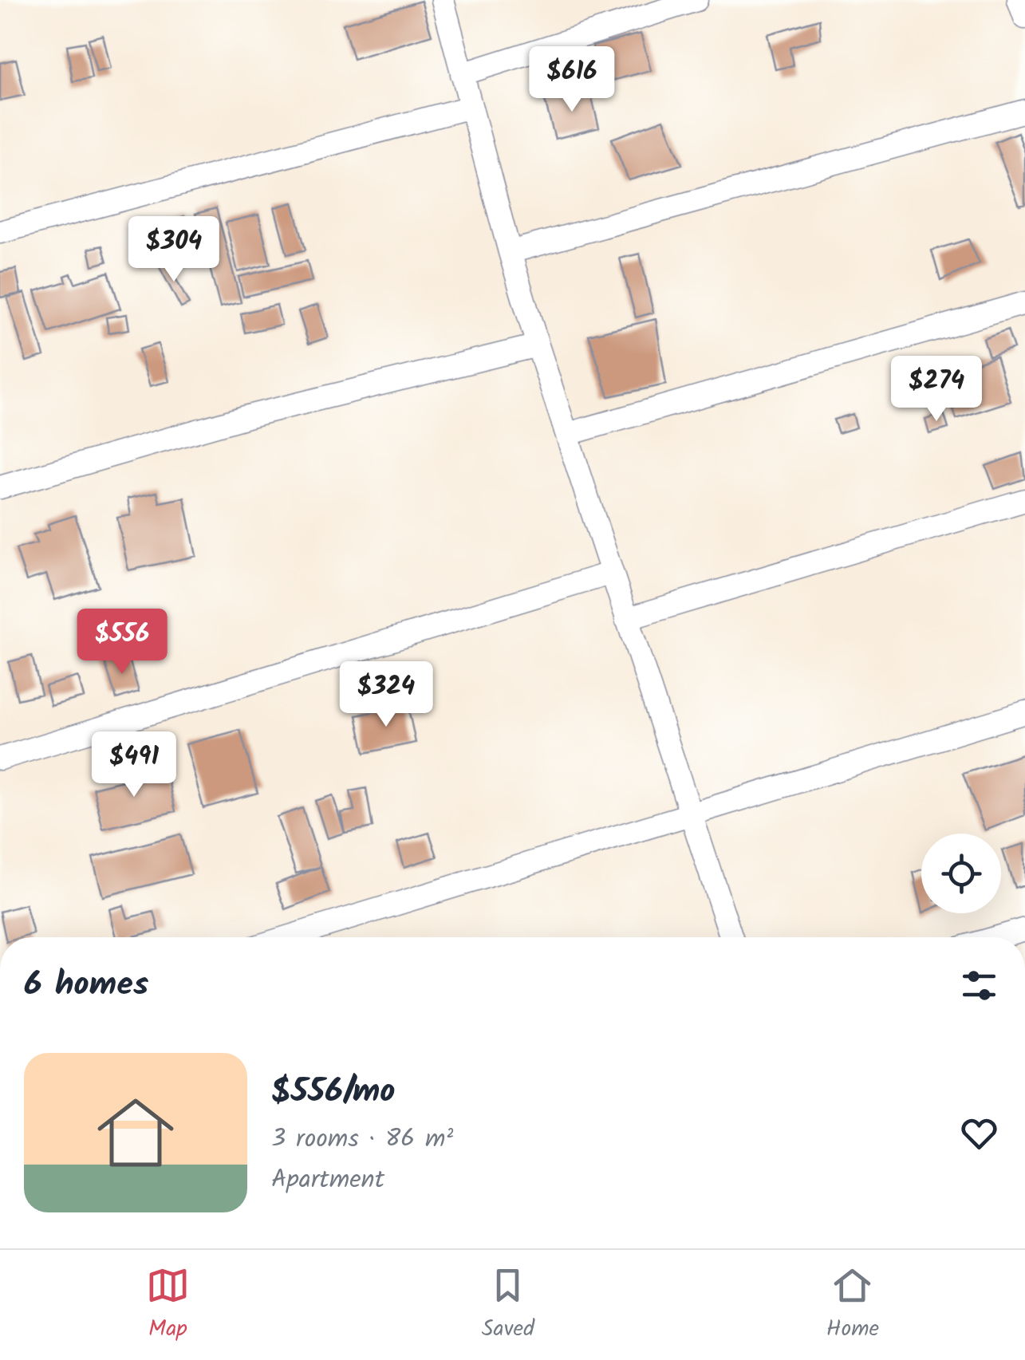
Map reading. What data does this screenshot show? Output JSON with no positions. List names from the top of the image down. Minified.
{"page":{"price":["$616","$304","$274","$556","$324","$491"],"heading":"6 homes","list":[{"name":"$556/mo","note":"3 rooms · 86 m² · Apartment"}],"tabs":["Map","Saved","Home"]}}
